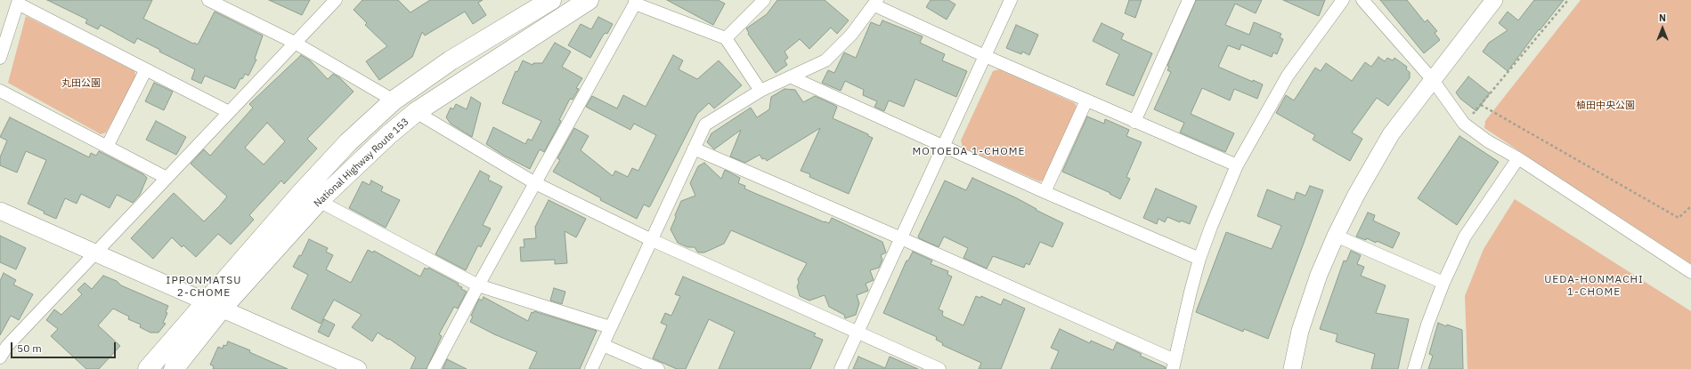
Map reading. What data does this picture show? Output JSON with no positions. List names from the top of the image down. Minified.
{"streets":{"highway":["National Highway Route 153"]},"districts":["MOTOEDA 1-CHOME","UEDA-HONMACHI 1-CHOME","IPPONMATSU 2-CHOME"],"parks":["丸田公園","植田中央公園"],"scale_bar":"50 m","north":"top"}
